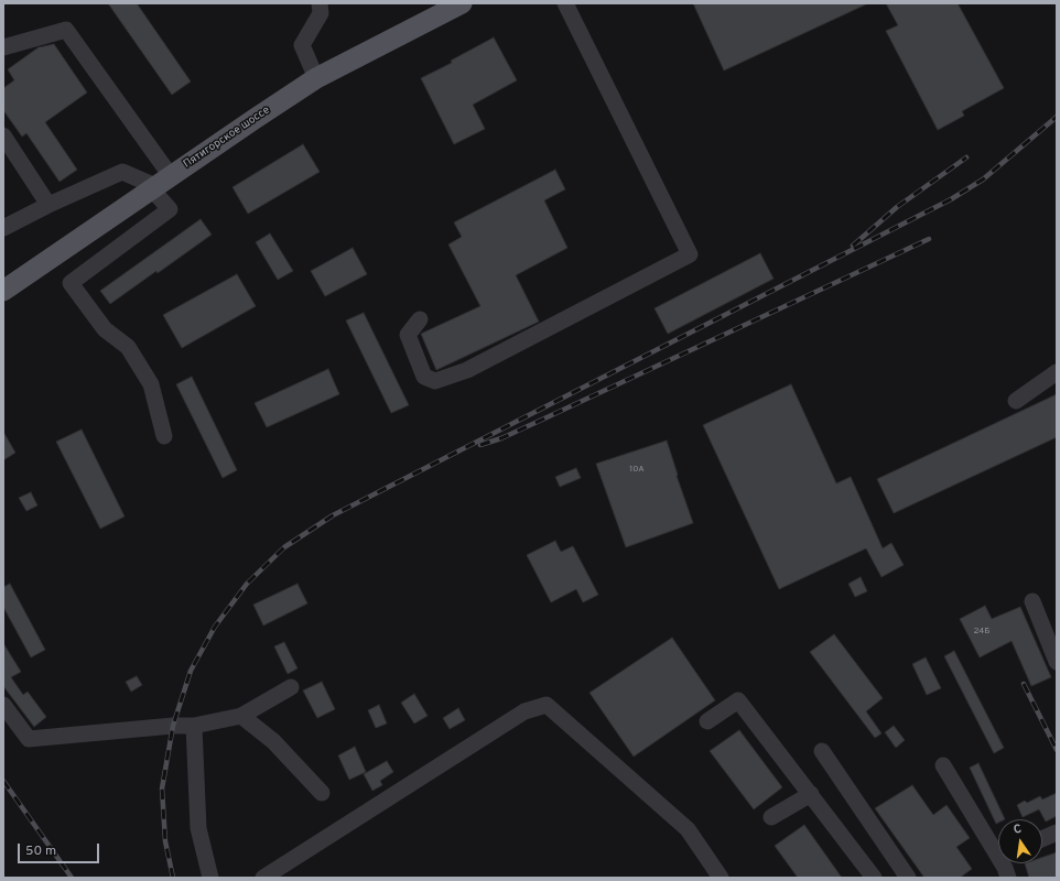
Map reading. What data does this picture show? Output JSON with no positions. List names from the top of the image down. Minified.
{"streets":{"main road":["Пятигорское шоссе"]},"house_numbers":["10А","24Б"],"scale_bar":"50 m","north":"top"}
